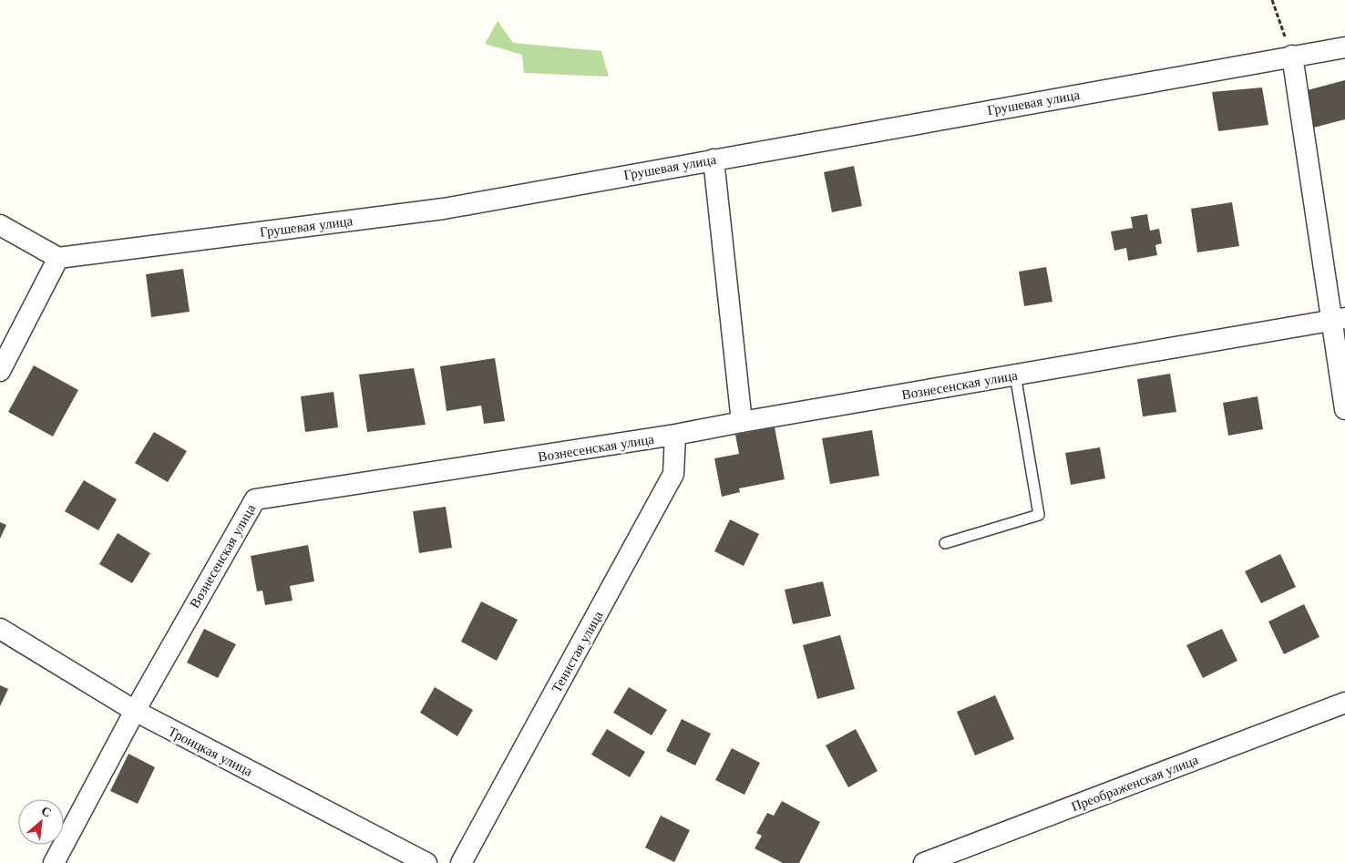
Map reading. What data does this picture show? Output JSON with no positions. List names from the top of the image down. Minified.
{"streets":{"street":["Грушевая улица","Вознесенская улица","Тенистая улица","Троицкая улица","Преображенская улица"]},"crossings":[["Вознесенская улица","Тенистая улица"],["Вознесенская улица","Троицкая улица"]],"north":"top right"}
